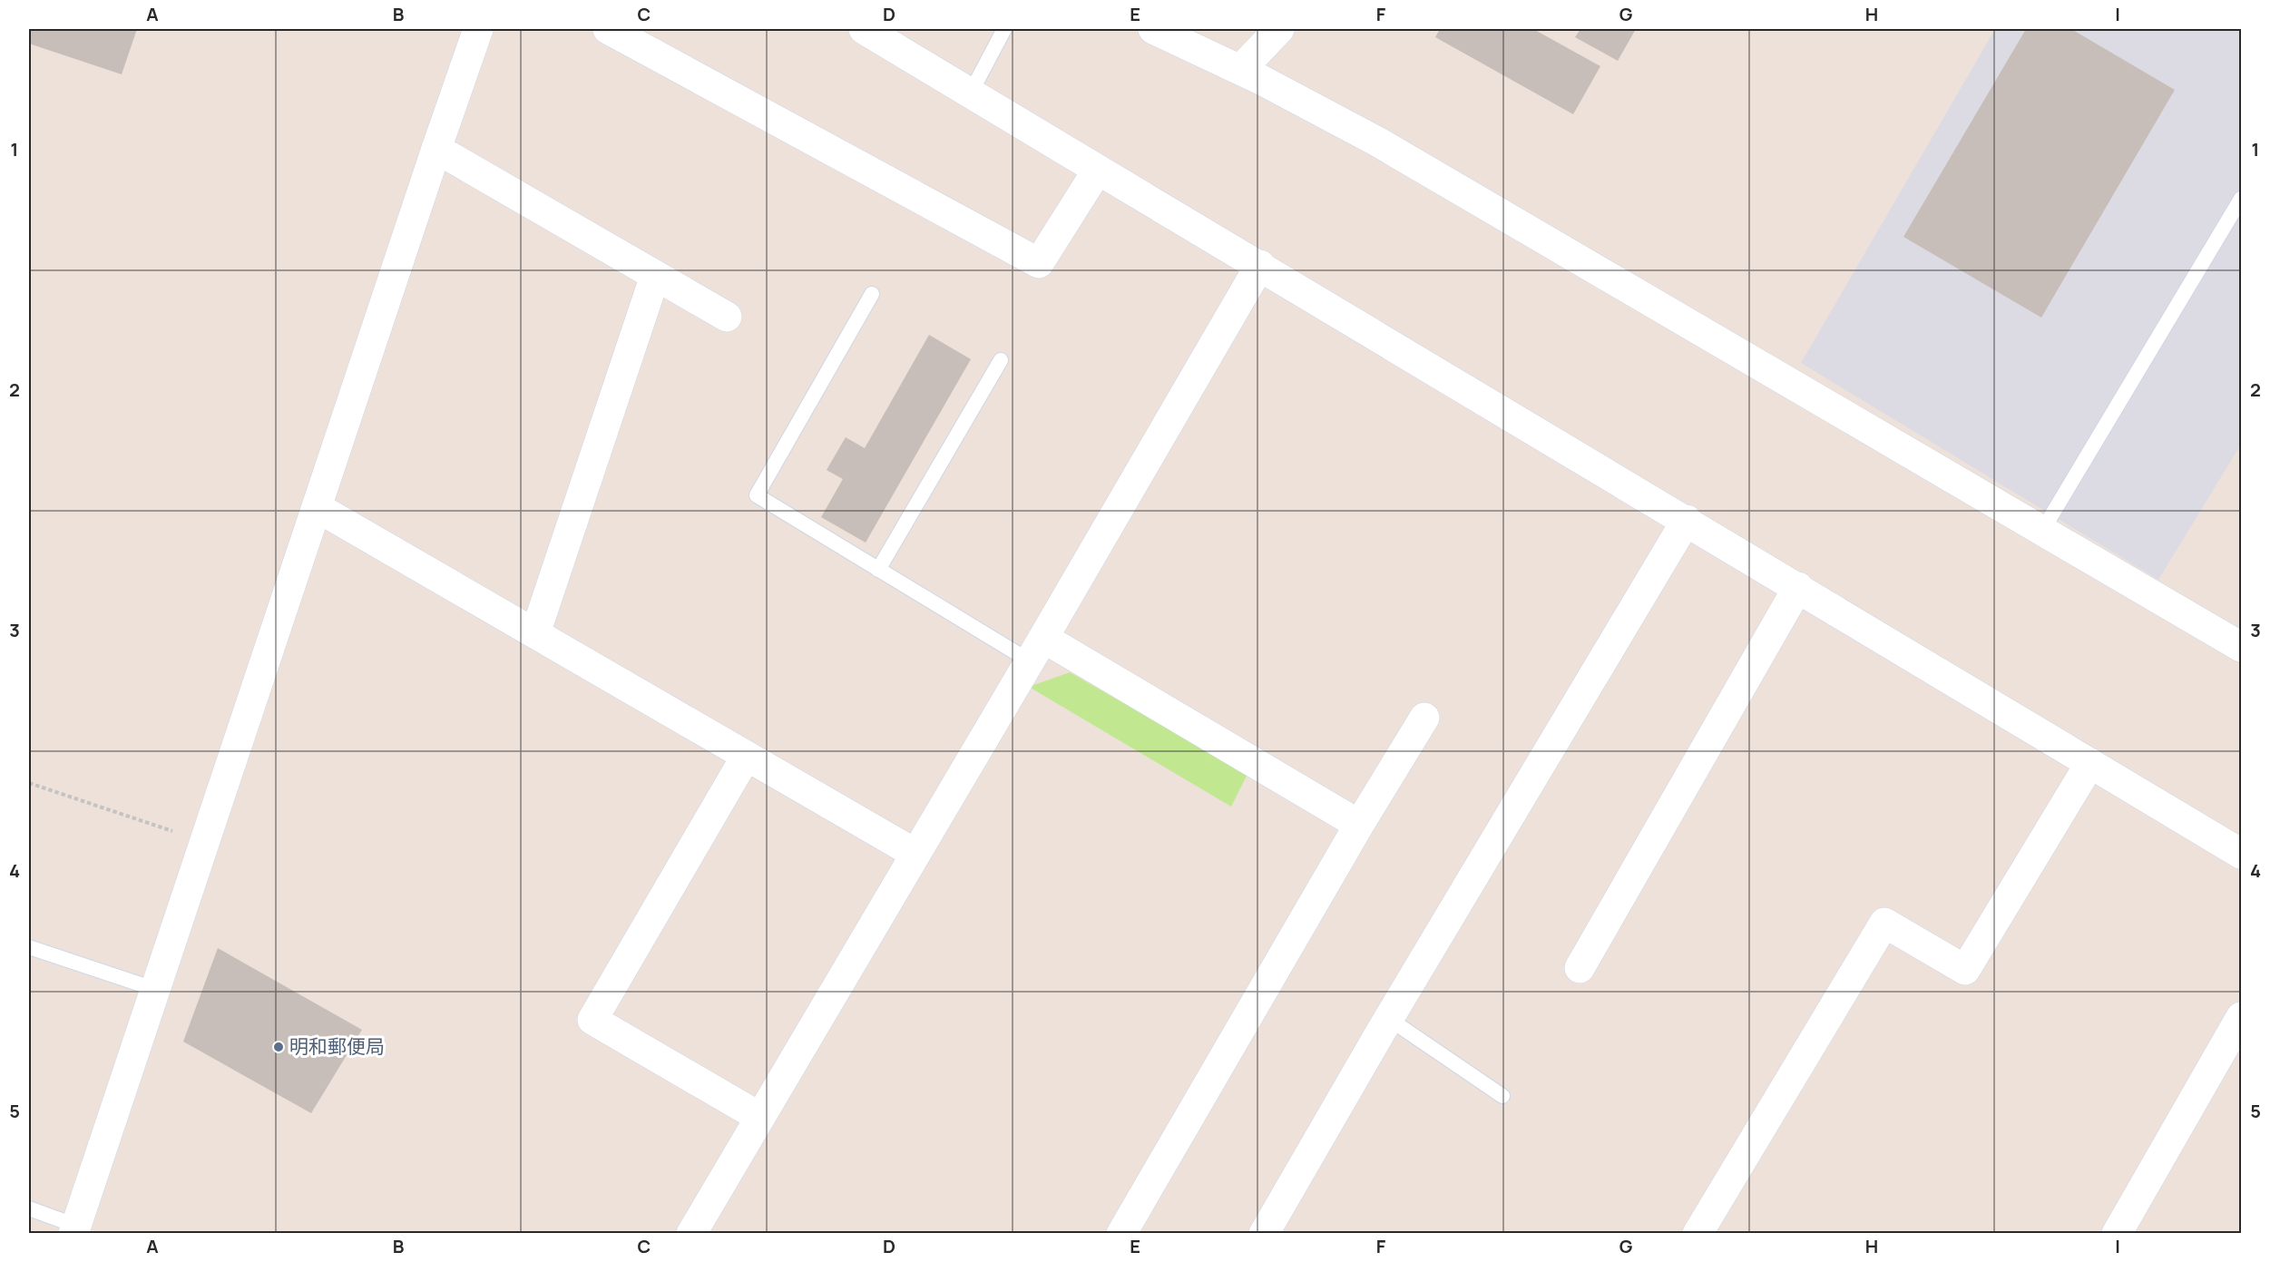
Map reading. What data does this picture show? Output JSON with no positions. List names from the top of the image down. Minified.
{"places":["明和郵便局"],"grid":{"columns":["A","B","C","D","E","F","G","H","I"],"rows":["1","2","3","4","5"]}}
